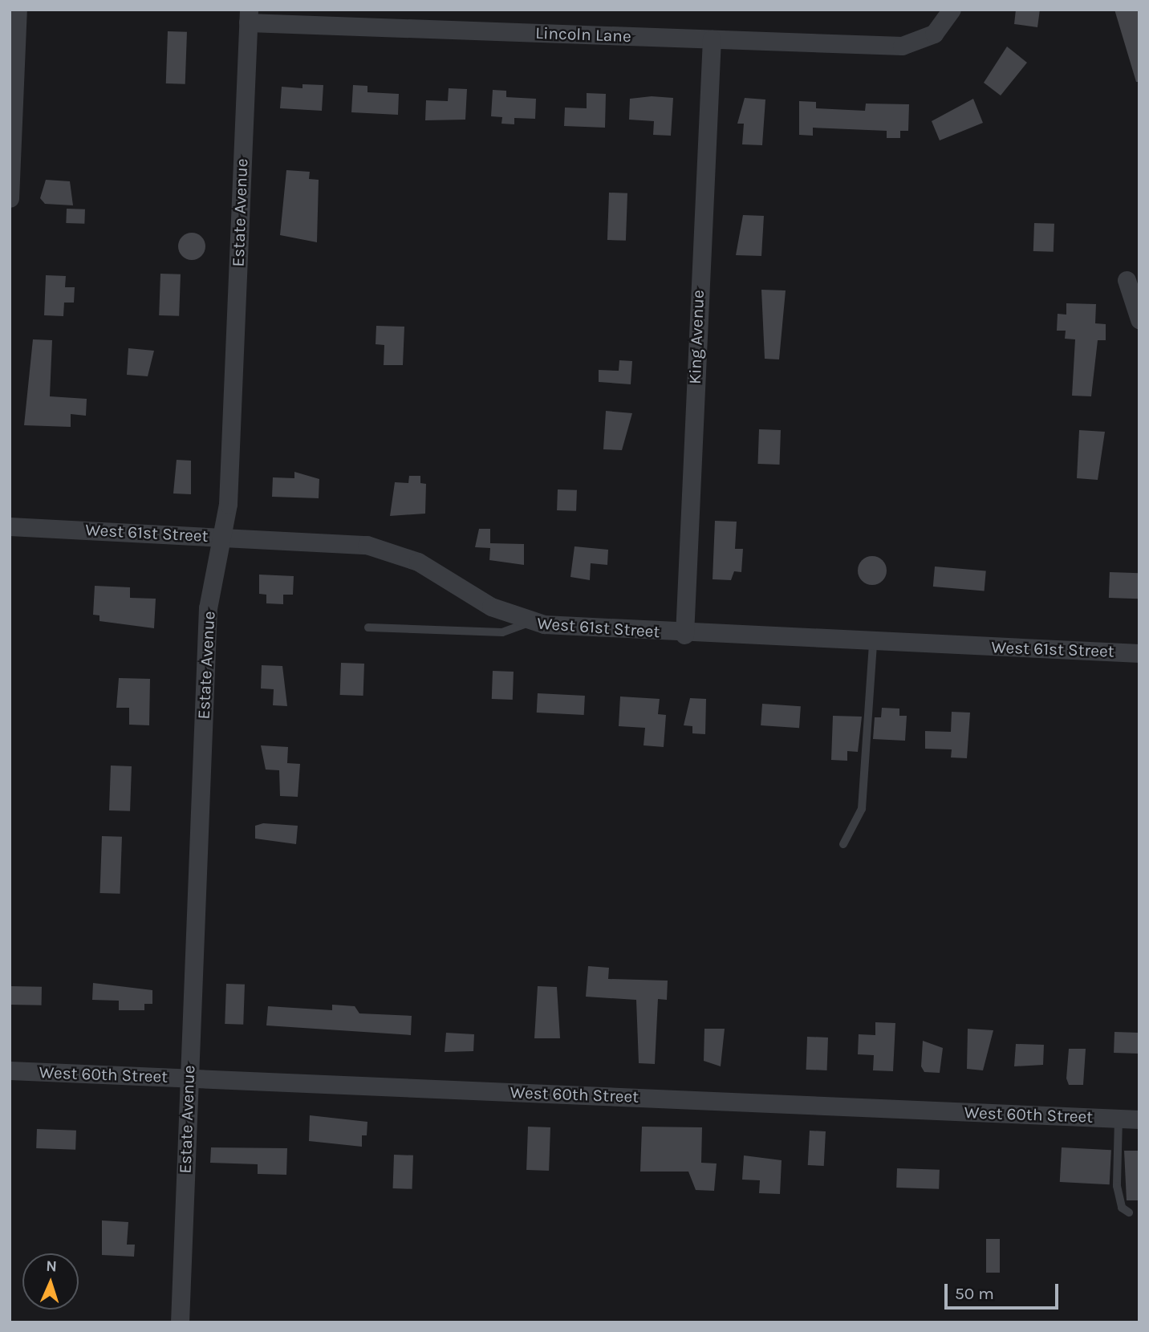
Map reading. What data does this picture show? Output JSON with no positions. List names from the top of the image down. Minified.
{"streets":{"street":["Lincoln Lane","Estate Avenue","King Avenue","West 61st Street","West 60th Street"]},"crossings":[["Lincoln Lane","Estate Avenue"],["Lincoln Lane","King Avenue"],["Estate Avenue","West 61st Street"],["Estate Avenue","West 60th Street"],["King Avenue","West 61st Street"]],"scale_bar":"50 m","north":"top"}
